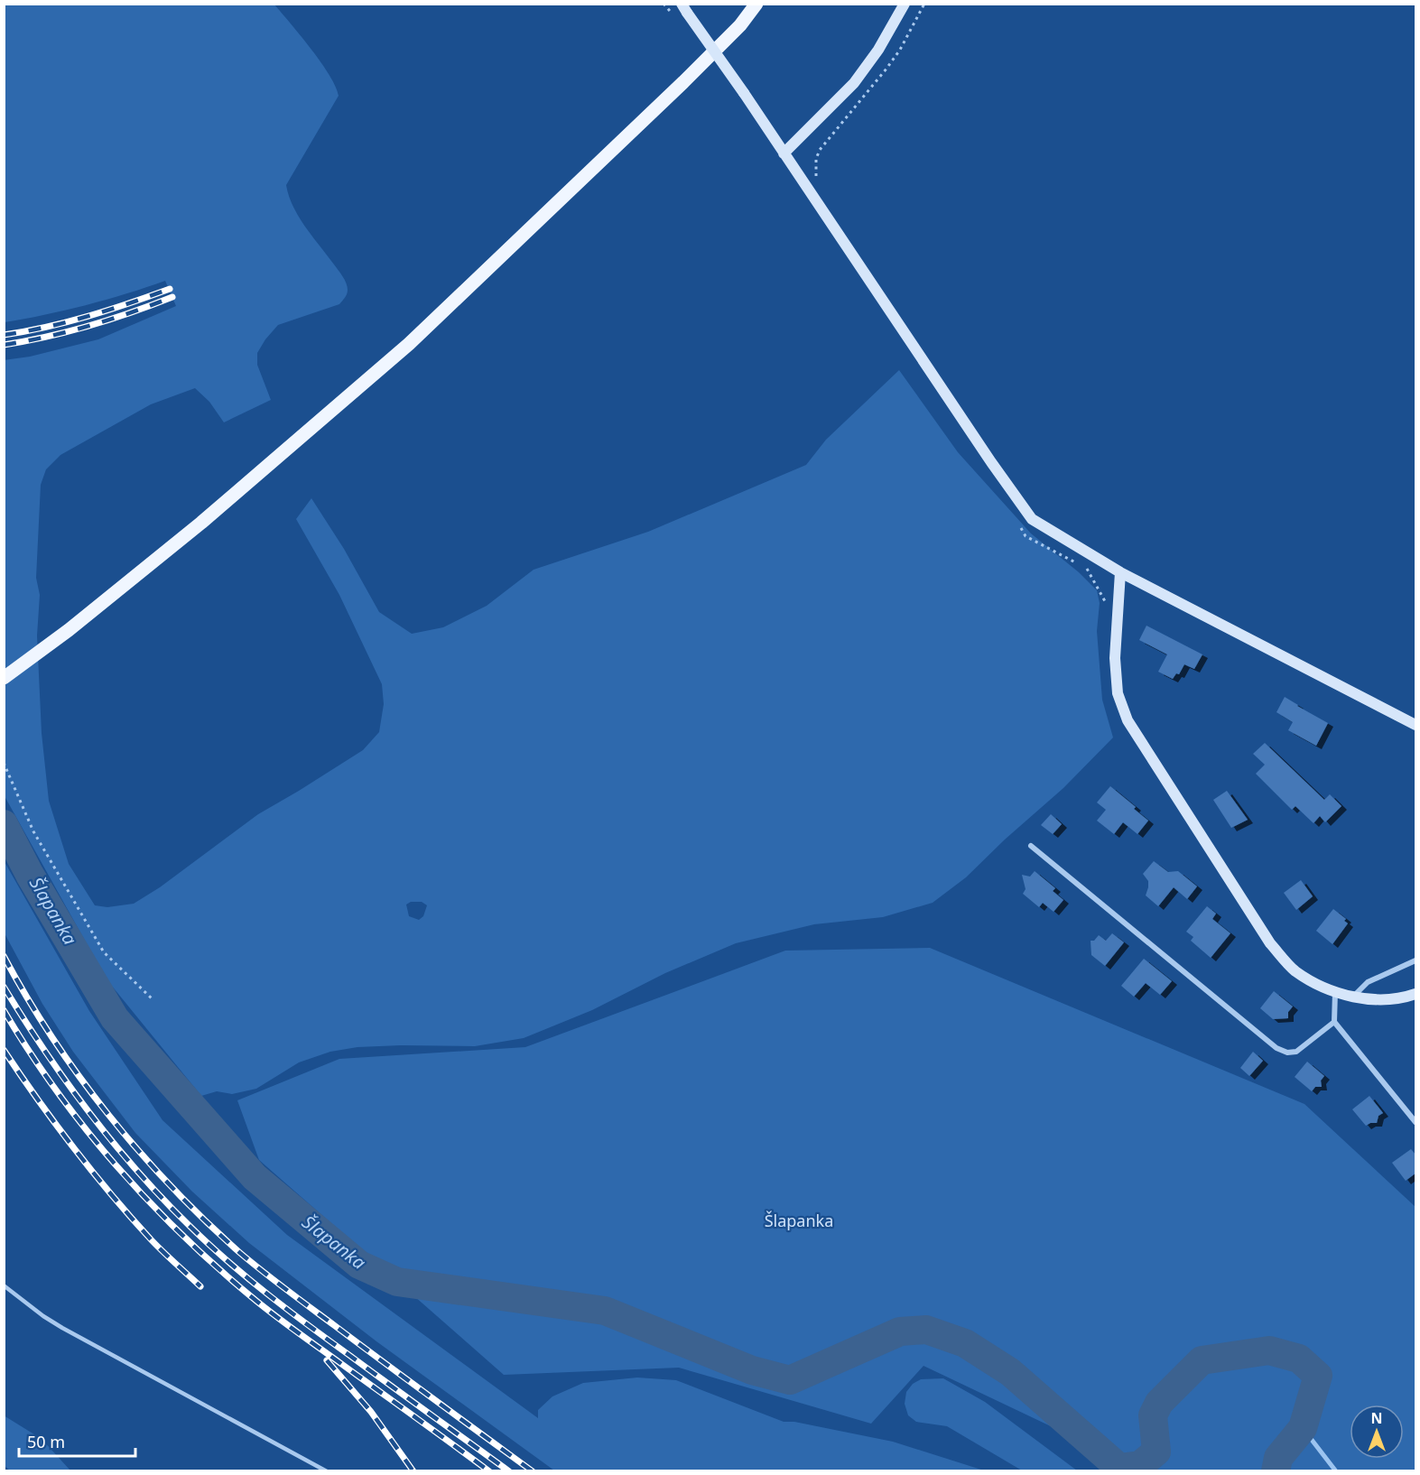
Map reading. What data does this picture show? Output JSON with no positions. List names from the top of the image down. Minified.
{"water":["Šlapanka"],"parks":["Šlapanka"],"scale_bar":"50 m","north":"top"}
